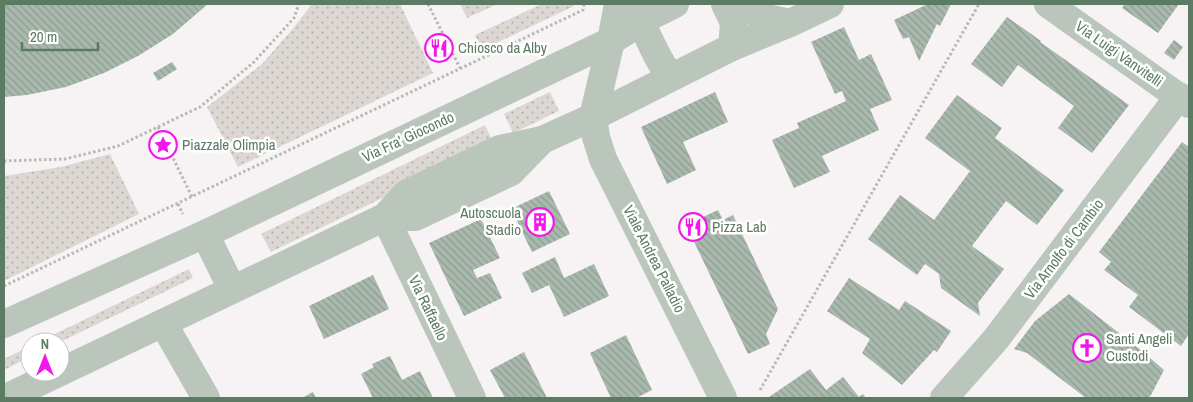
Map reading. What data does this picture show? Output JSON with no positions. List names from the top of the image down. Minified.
{"streets":{"street":["Via Luigi Vanvitelli","Via Fra' Giocondo","Via Arnolfo di Cambio","Viale Andrea Palladio","Via Raffaello"]},"crossings":[["Via Luigi Vanvitelli","Via Arnolfo di Cambio"]],"places":{"restaurant":["Chiosco da Alby","Pizza Lab"],"place":["Piazzale Olimpia"],"building":["Autoscuola Stadio"],"church":["Santi Angeli Custodi"]},"scale_bar":"20 m","north":"top"}
